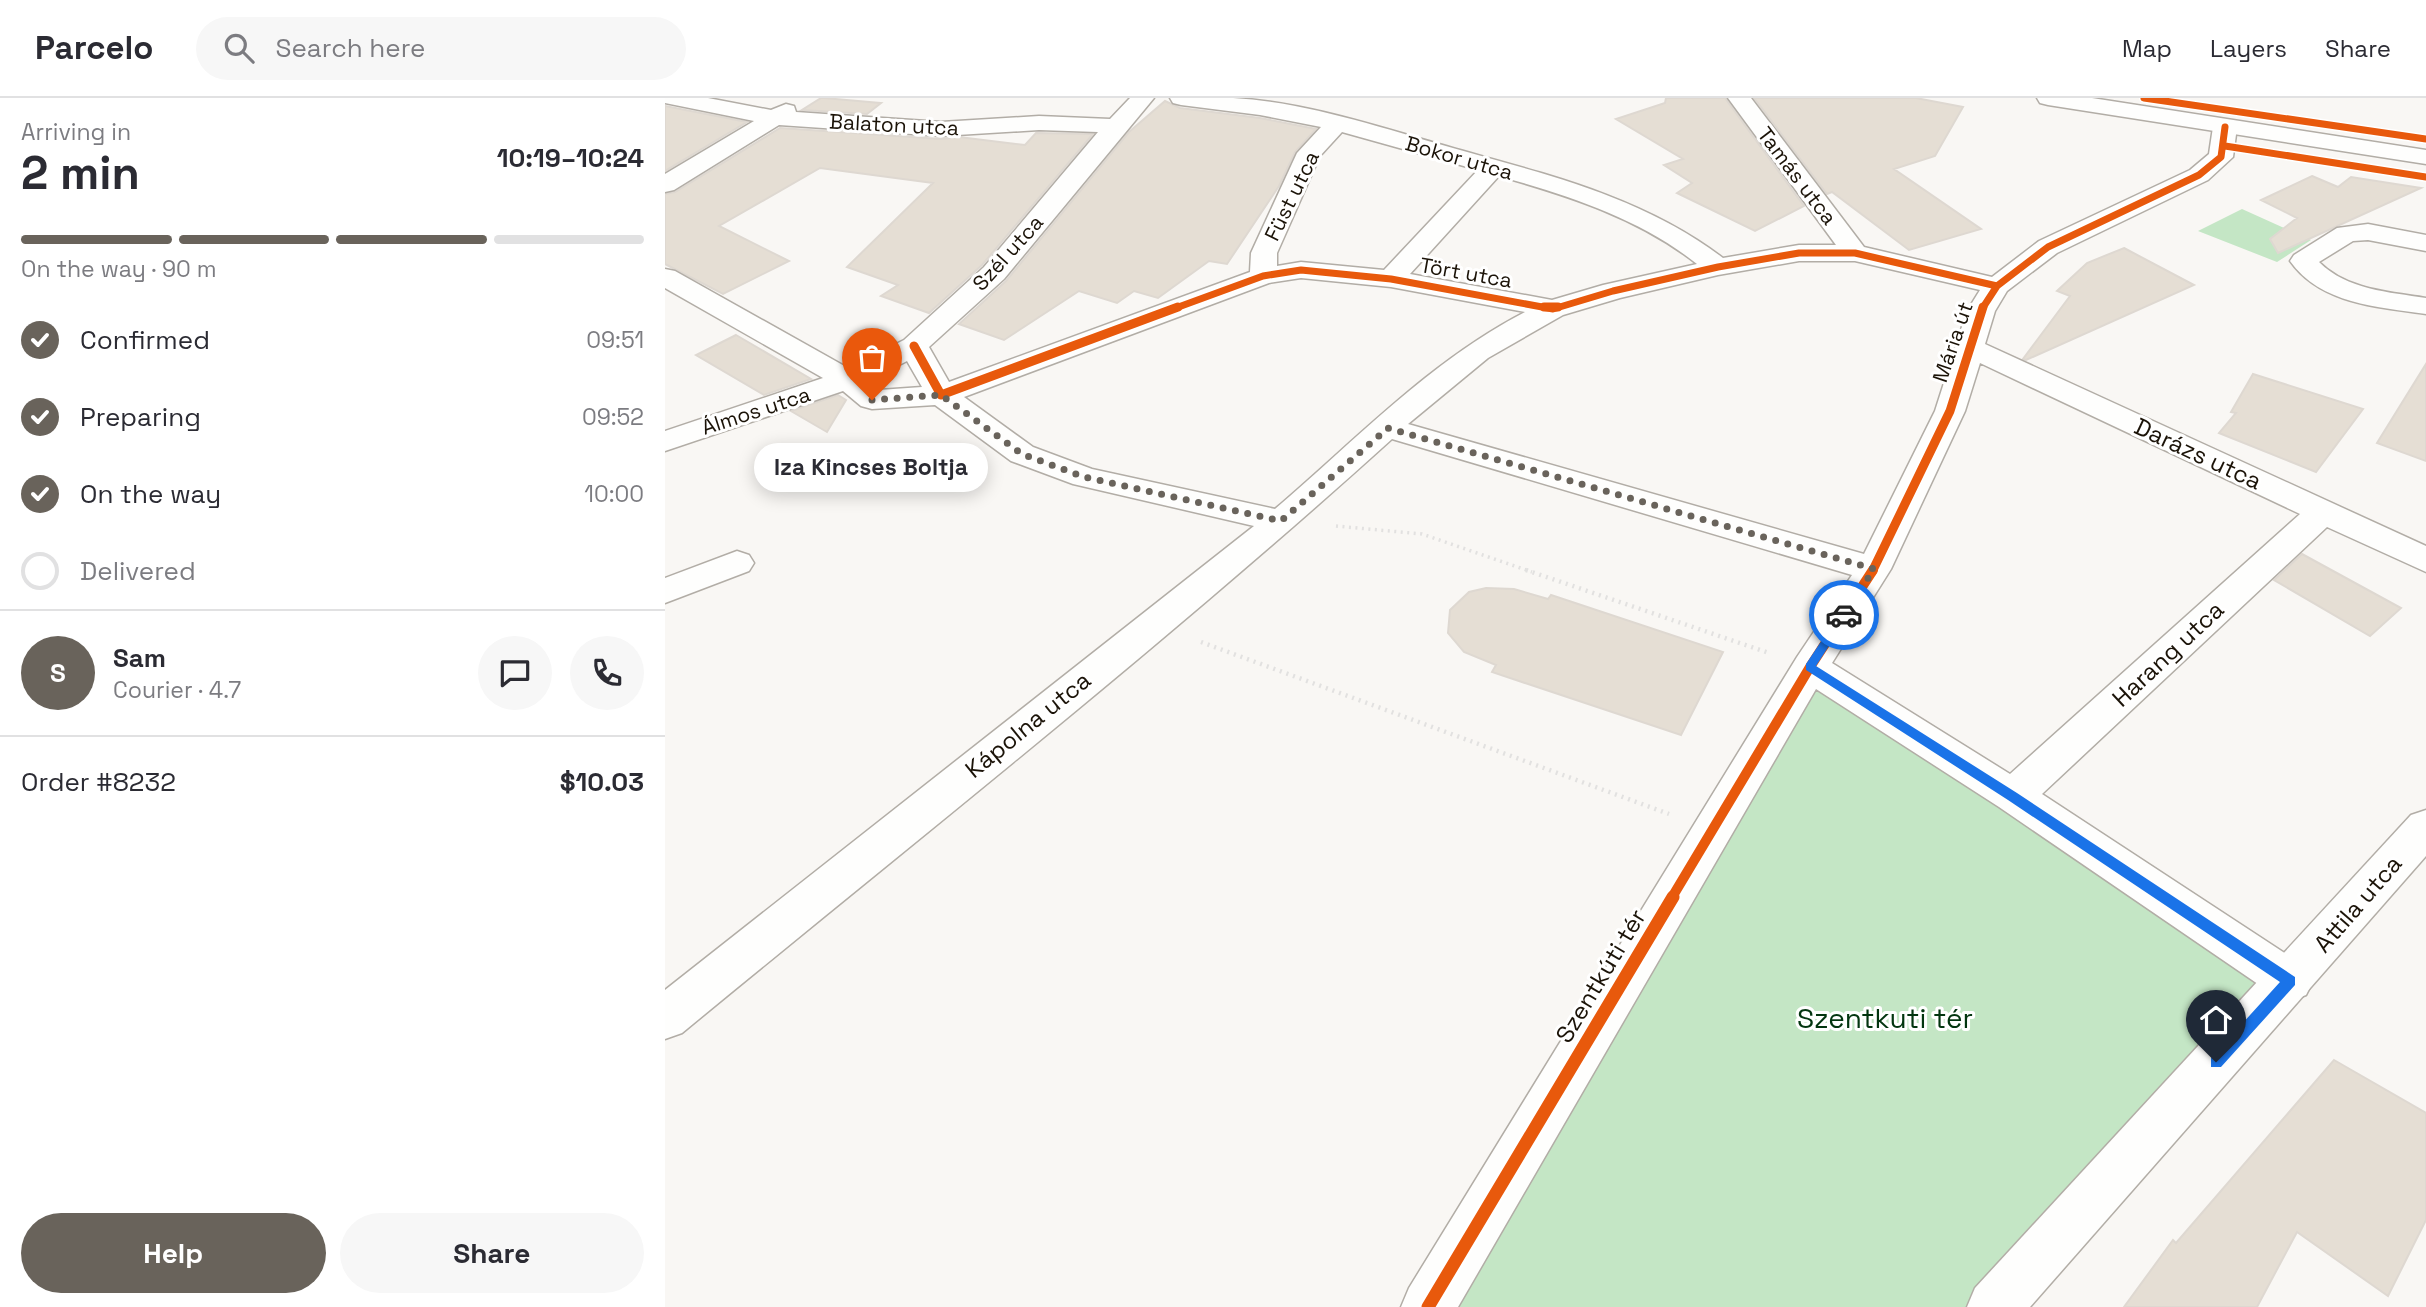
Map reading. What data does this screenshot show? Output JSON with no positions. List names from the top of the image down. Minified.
{"streets":{"street":["Balaton utca","Bokor utca","Tamás utca","Füst utca","Szél utca","Tört utca","Mária út","Álmos utca","Darázs utca","Harang utca","Kápolna utca","Attila utca","Szentkúti tér"]},"crossings":[["Balaton utca","Szél utca"],["Bokor utca","Füst utca"],["Bokor utca","Tört utca"],["Tamás utca","Tört utca"],["Füst utca","Tört utca"],["Szél utca","Tört utca"],["Szél utca","Álmos utca"],["Tört utca","Mária út"],["Tört utca","Álmos utca"],["Tört utca","Kápolna utca"],["Mária út","Darázs utca"],["Mária út","Szentkúti tér"],["Darázs utca","Harang utca"]],"parks":["Szentkuti tér"],"places":["Iza Kincses Boltja"],"page":{"header":"Parcelo","search":"Search here","nav":["Map","Layers","Share"],"heading":["2 min","Arriving in","10:19–10:24"],"panel":["Sam","Courier · 4.7","Order #8232","$10.03"],"bar":"On the way · 90 m","list":[["Confirmed","09:51"],["Preparing","09:52"],["On the way","10:00"],"Delivered"],"bubble":"Iza Kincses Boltja","round":"S","buttons":["Help","Share"]}}
